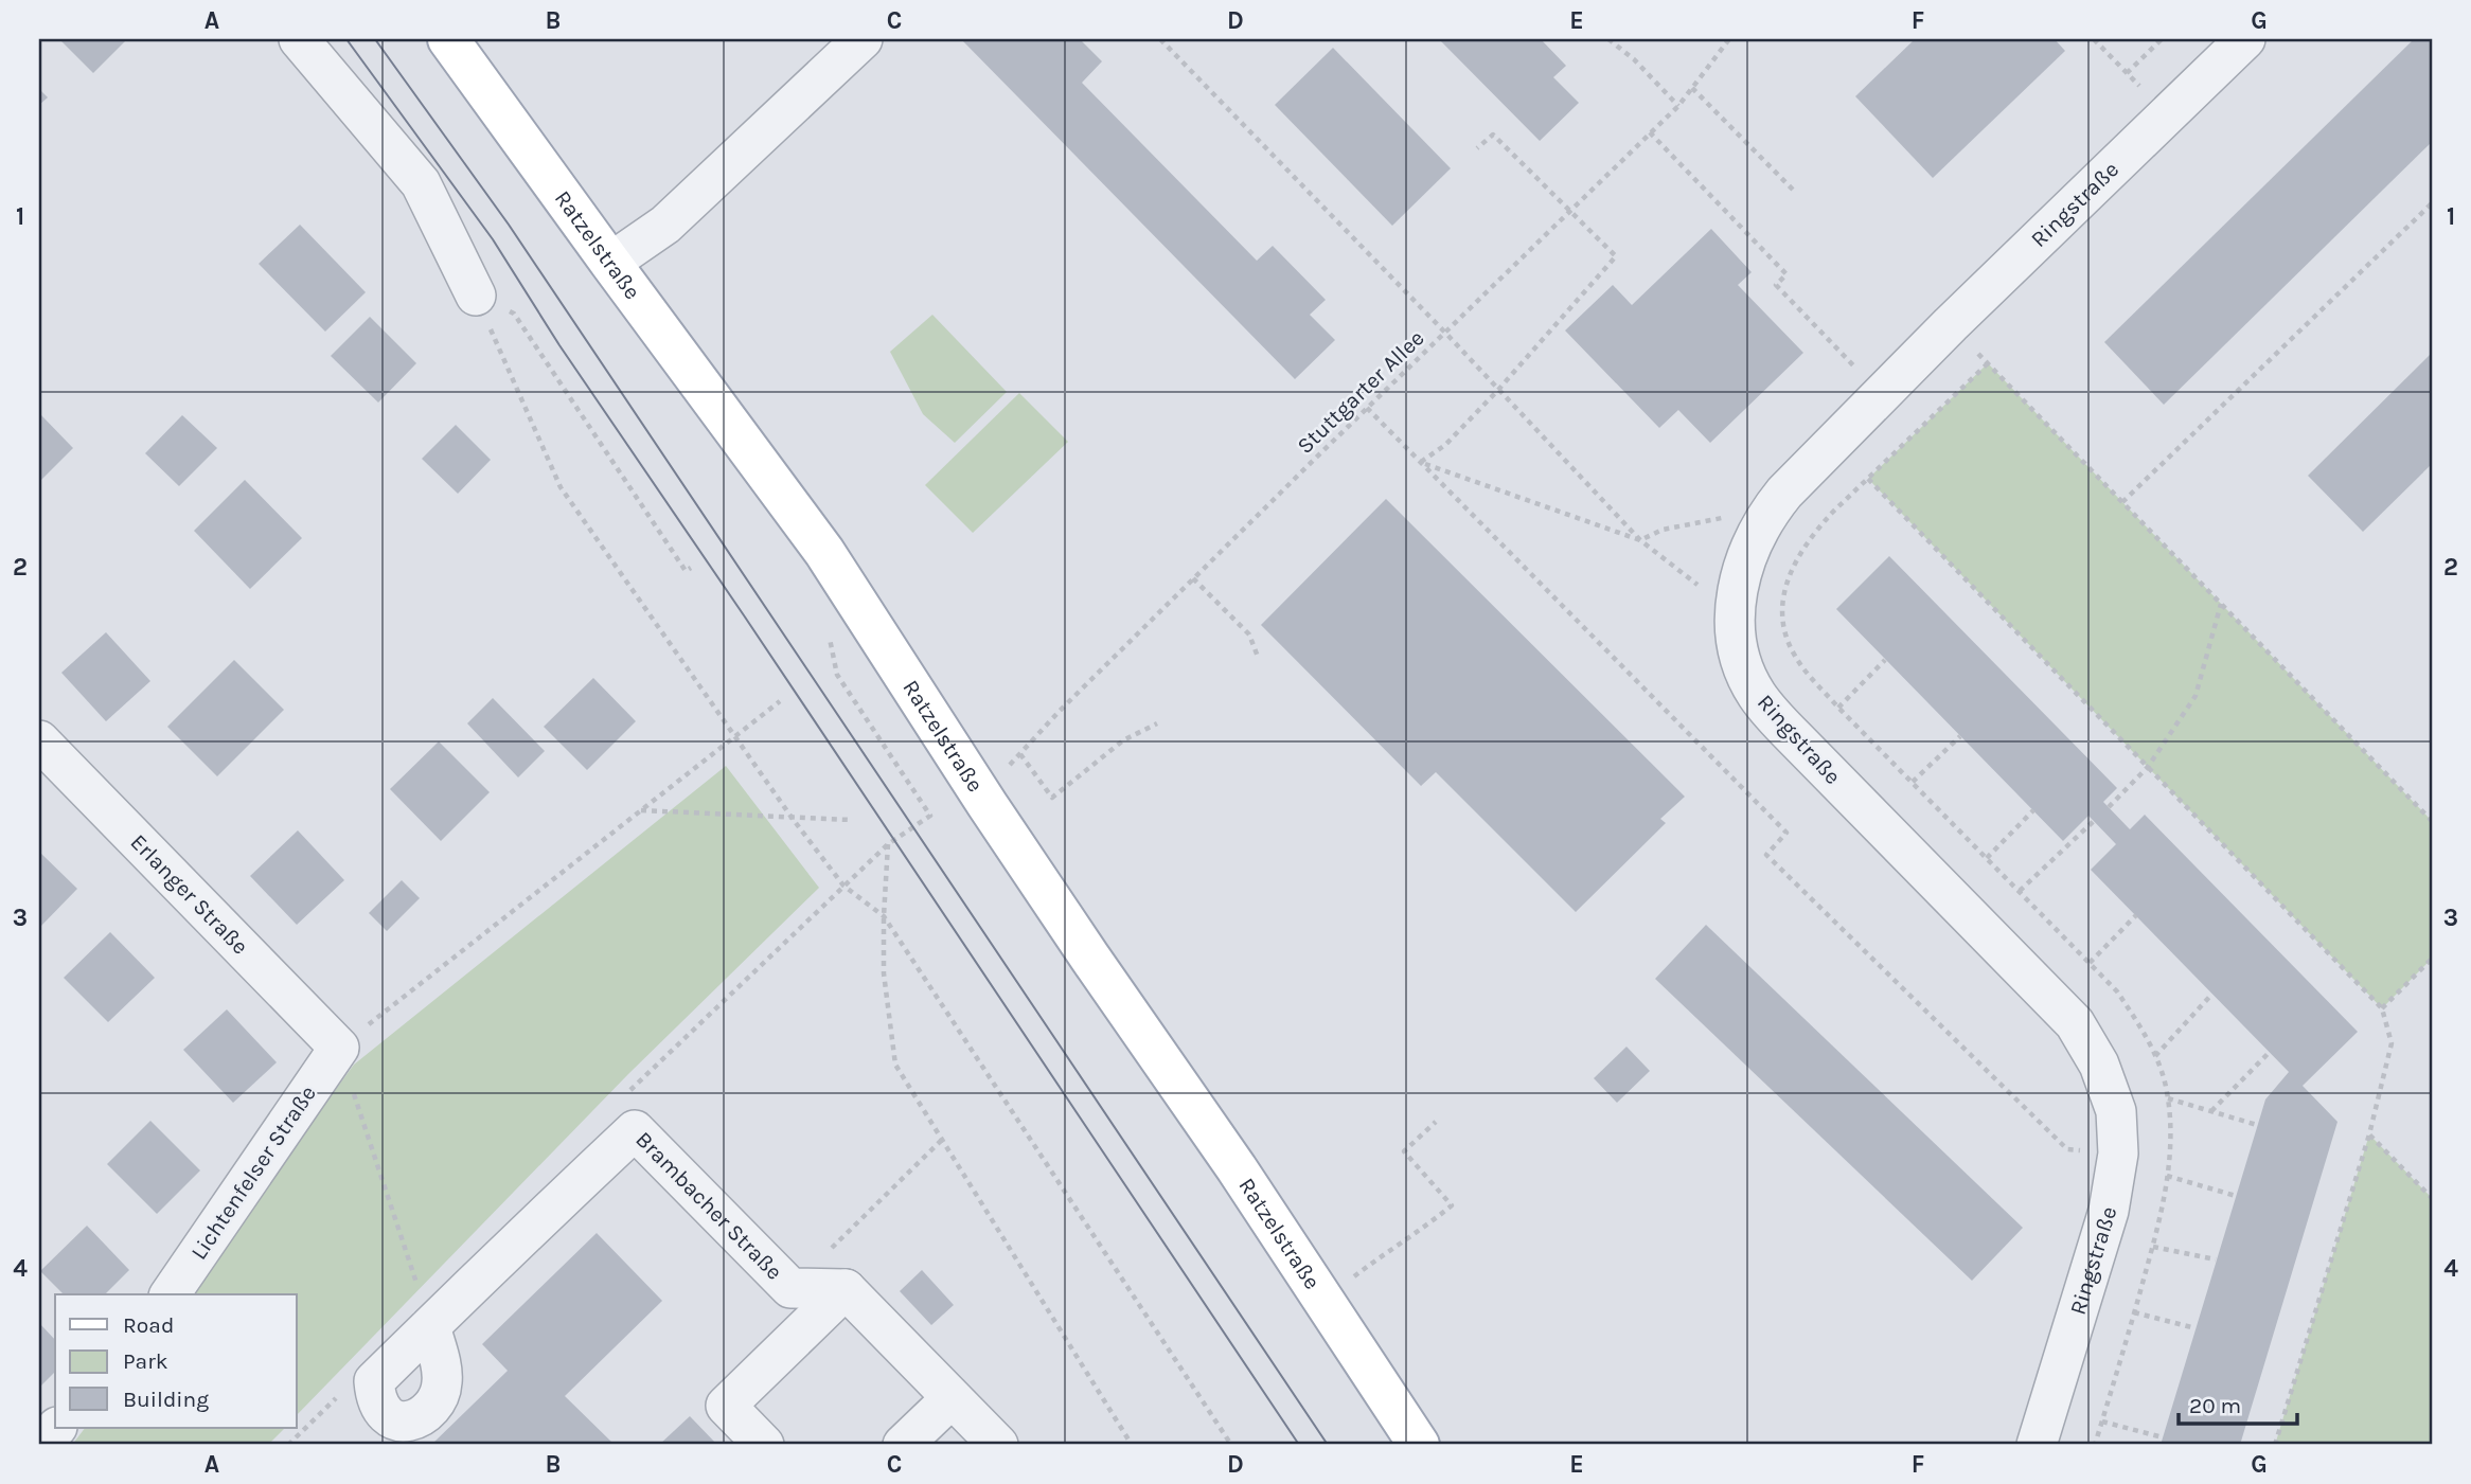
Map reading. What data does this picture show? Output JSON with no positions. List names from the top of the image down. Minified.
{"streets":{"main road":["Ratzelstraße"],"street":["Ringstraße","Erlanger Straße","Lichtenfelser Straße","Brambacher Straße"],"path":["Stuttgarter Allee"]},"crossings":[["Erlanger Straße","Lichtenfelser Straße"]],"legend":["Road","Park","Building"],"scale_bar":"20 m","grid":{"columns":["A","B","C","D","E","F","G"],"rows":["1","2","3","4"]}}
